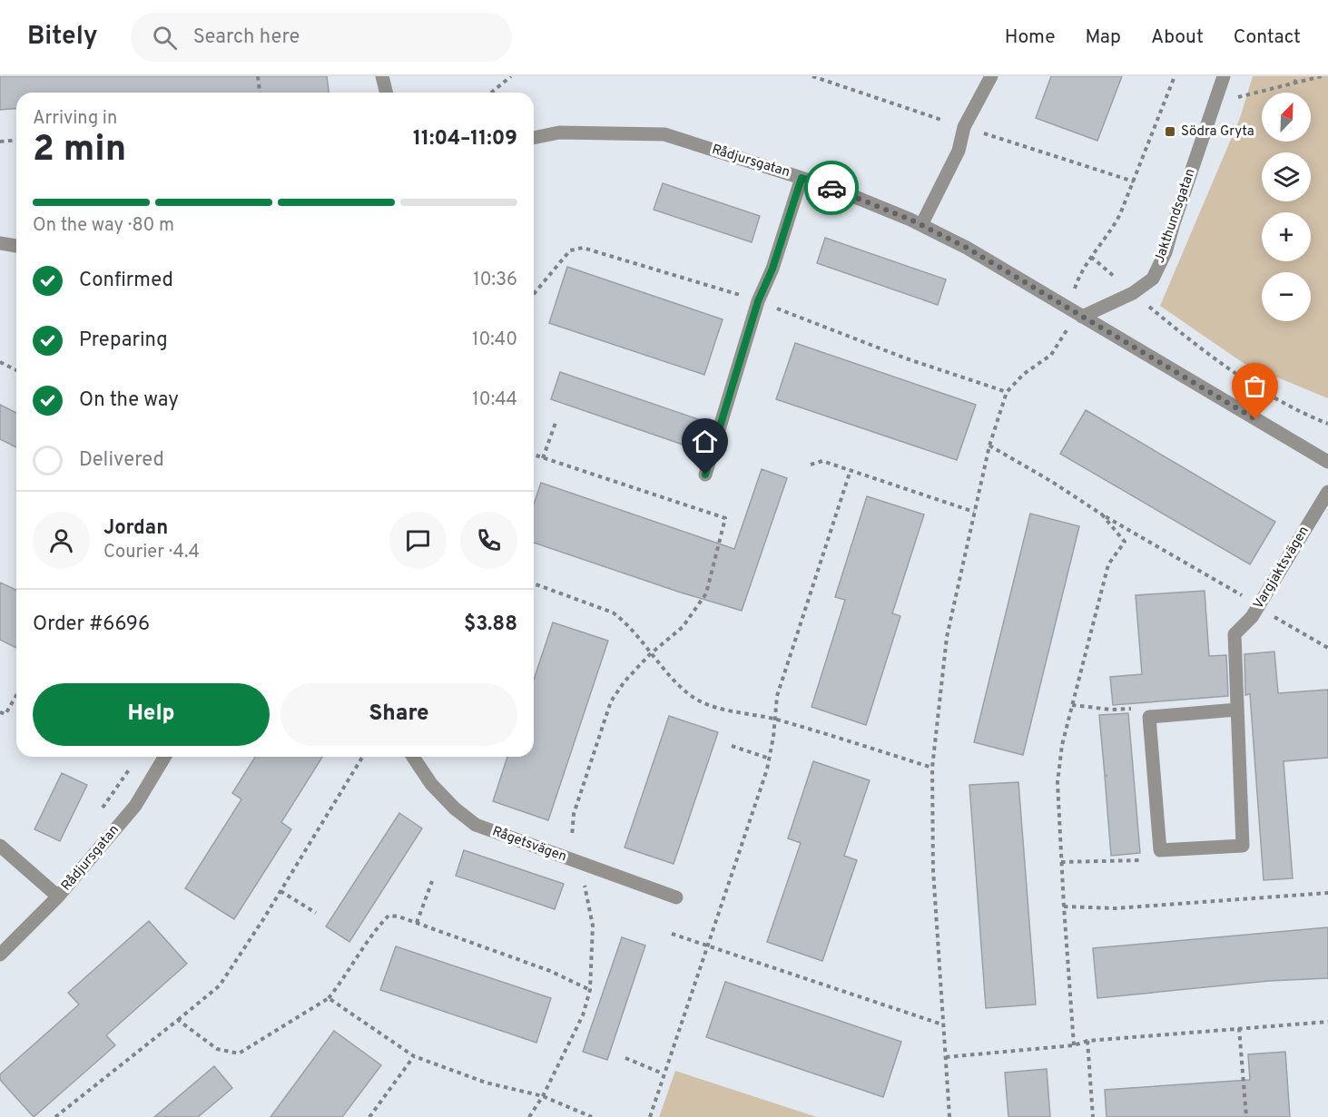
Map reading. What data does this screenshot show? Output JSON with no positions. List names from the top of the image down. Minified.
{"streets":{"street":["Rådjursgatan","Jakthundsgatan","Vargjaktsvägen","Rågetsvägen"]},"crossings":[["Rådjursgatan","Jakthundsgatan"]],"places":{"transit":["Södra Gryta"]},"north":"top right","page":{"header":"Bitely","search":"Search here","nav":["Home","Map","About","Contact"],"map_buttons":["+","−"],"heading":["2 min","Arriving in","11:04–11:09"],"panel":["Jordan","Courier · 4.4","Order #6696","$3.88"],"bar":"On the way · 80 m","list":[["Confirmed","10:36"],["Preparing","10:40"],["On the way","10:44"],"Delivered"],"buttons":["Help","Share"]}}
